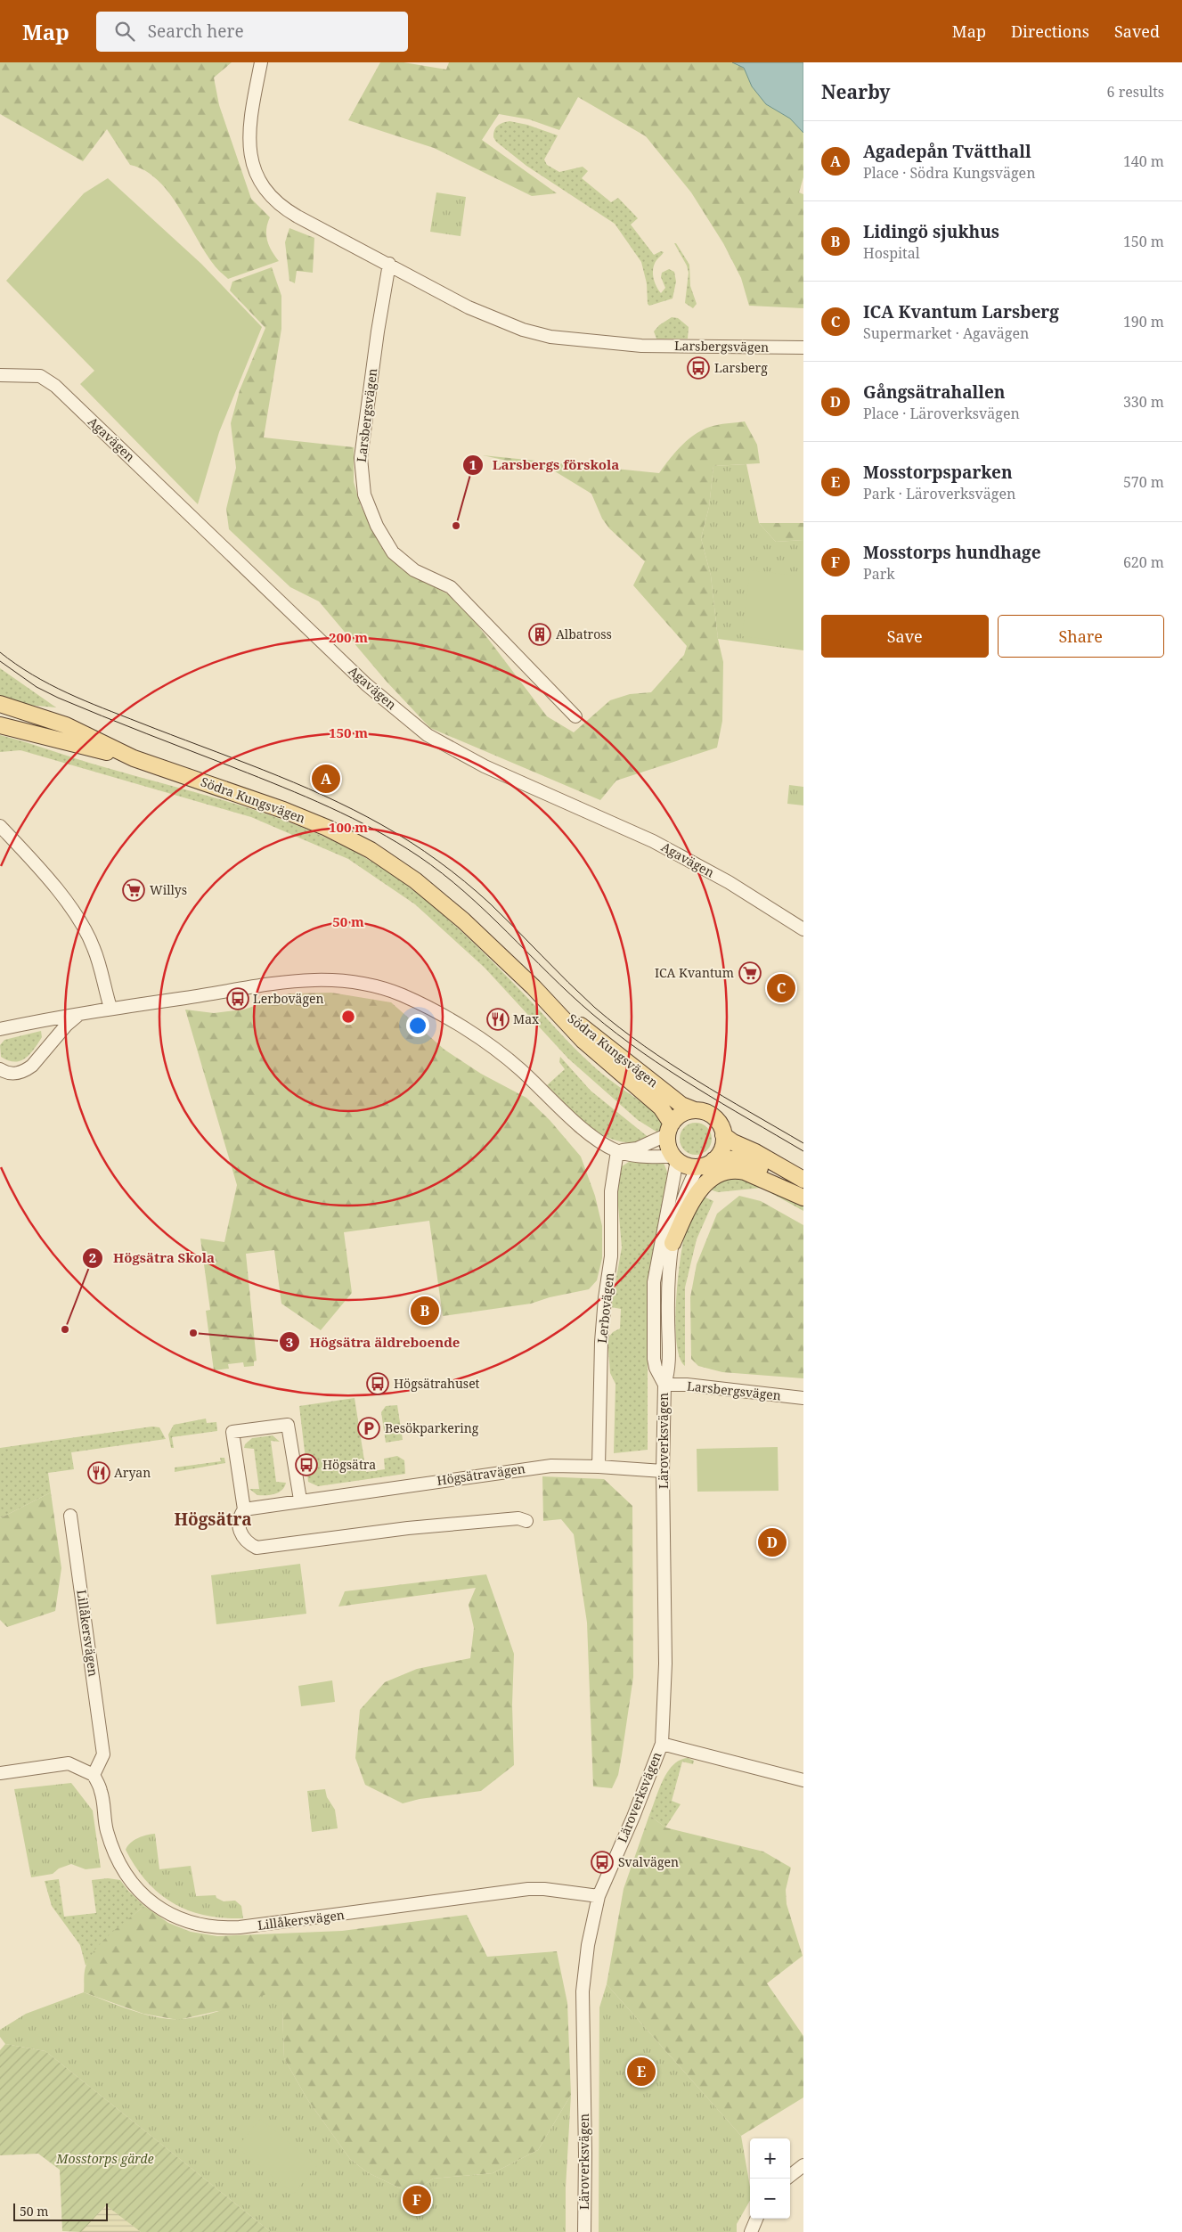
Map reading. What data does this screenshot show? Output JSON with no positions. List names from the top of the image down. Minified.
{"streets":{"main road":["Södra Kungsvägen"],"street":["Larsbergsvägen","Agavägen","Lerbovägen","Läroverksvägen","Högsätravägen","Lillåkersvägen"]},"crossings":[["Larsbergsvägen","Läroverksvägen"],["Södra Kungsvägen","Läroverksvägen"],["Lerbovägen","Högsätravägen"],["Läroverksvägen","Högsätravägen"],["Läroverksvägen","Lillåkersvägen"]],"districts":["Högsätra"],"parks":["Mosstorps gärde"],"places":{"bus stop":["Larsberg","Lerbovägen","Högsätrahuset","Högsätra","Svalvägen"],"other":["Larsbergs förskola","Högsätra Skola","Högsätra äldreboende"],"building":["Albatross"],"supermarket":["Willys","ICA Kvantum"],"restaurant":["Max","Aryan"],"parking":["Besökparkering"]},"scale_bar":"50 m","page":{"header":"Map","search":"Search here","nav":["Map","Directions","Saved"],"heading":["Nearby","6 results"],"list":[{"mark":"A","name":"Agadepån Tvätthall","note":"Place · Södra Kungsvägen","value":"140 m"},{"mark":"B","name":"Lidingö sjukhus","note":"Hospital","value":"150 m"},{"mark":"C","name":"ICA Kvantum Larsberg","note":"Supermarket · Agavägen","value":"190 m"},{"mark":"D","name":"Gångsätrahallen","note":"Place · Läroverksvägen","value":"330 m"},{"mark":"E","name":"Mosstorpsparken","note":"Park · Läroverksvägen","value":"570 m"},{"mark":"F","name":"Mosstorps hundhage","note":"Park","value":"620 m"}],"buttons":["Save","Share"],"pins":["A","C","B","D","E","F"],"map_buttons":["+","−"],"scale":"50 m"},"rings":["200 m","150 m","100 m","50 m"]}
